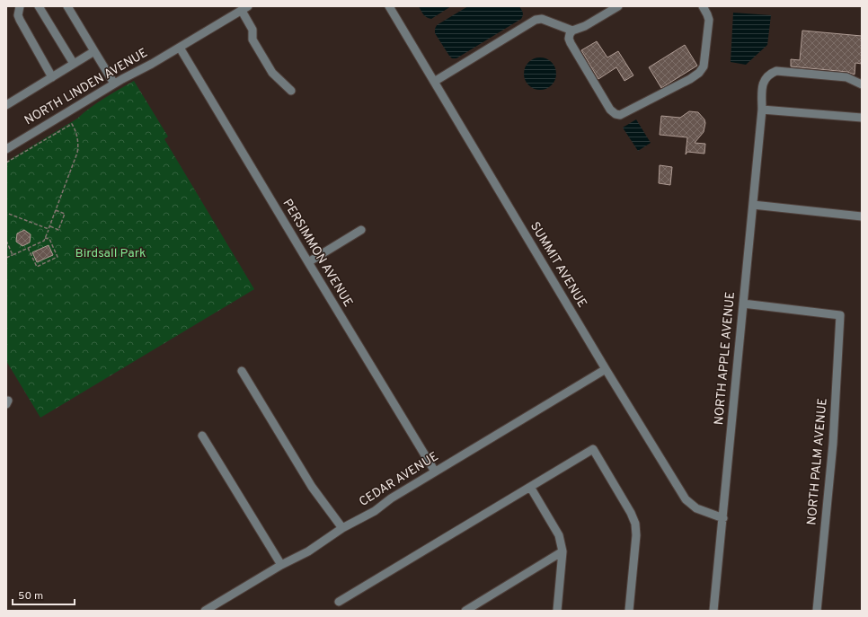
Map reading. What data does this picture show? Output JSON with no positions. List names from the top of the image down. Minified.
{"streets":{"street":["NORTH LINDEN AVENUE","PERSIMMON AVENUE","SUMMIT AVENUE","NORTH APPLE AVENUE","NORTH PALM AVENUE","CEDAR AVENUE"]},"crossings":[["NORTH LINDEN AVENUE","PERSIMMON AVENUE"],["PERSIMMON AVENUE","CEDAR AVENUE"],["SUMMIT AVENUE","NORTH APPLE AVENUE"],["SUMMIT AVENUE","CEDAR AVENUE"],["NORTH APPLE AVENUE","NORTH PALM AVENUE"]],"parks":["Birdsall Park"],"scale_bar":"50 m"}
